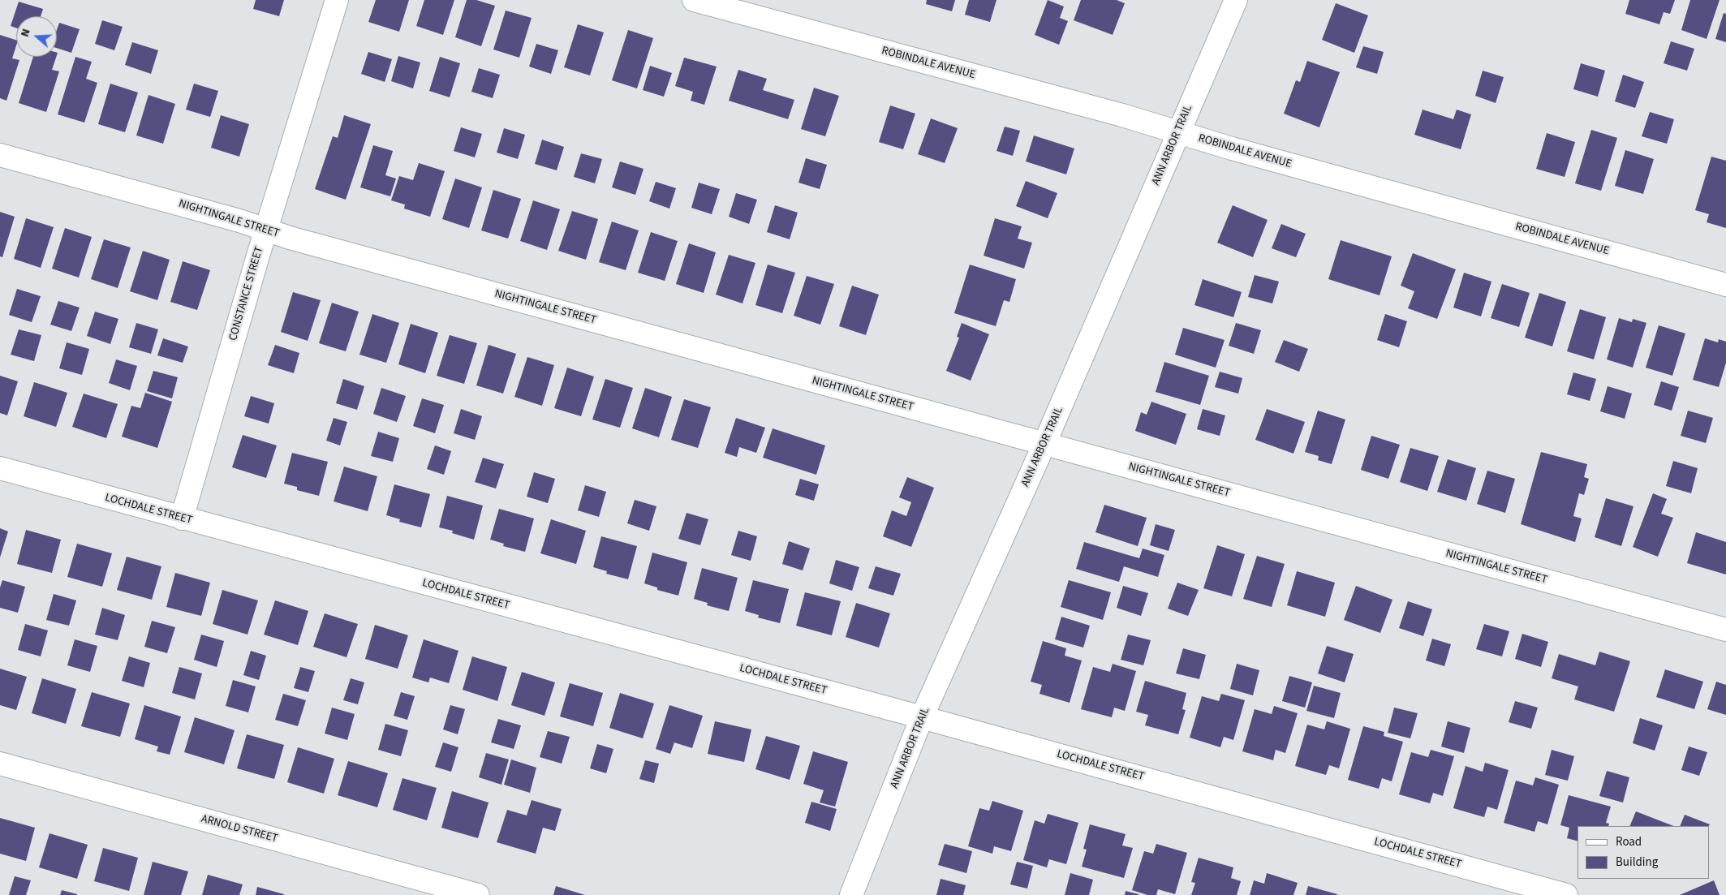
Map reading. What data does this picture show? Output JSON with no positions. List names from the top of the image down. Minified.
{"streets":{"street":["ROBINDALE AVENUE","ANN ARBOR TRAIL","NIGHTINGALE STREET","CONSTANCE STREET","LOCHDALE STREET","ARNOLD STREET"]},"crossings":[["ROBINDALE AVENUE","ANN ARBOR TRAIL"],["ANN ARBOR TRAIL","NIGHTINGALE STREET"],["ANN ARBOR TRAIL","LOCHDALE STREET"],["NIGHTINGALE STREET","CONSTANCE STREET"],["CONSTANCE STREET","LOCHDALE STREET"]],"legend":["Road","Building"],"north":"left"}
